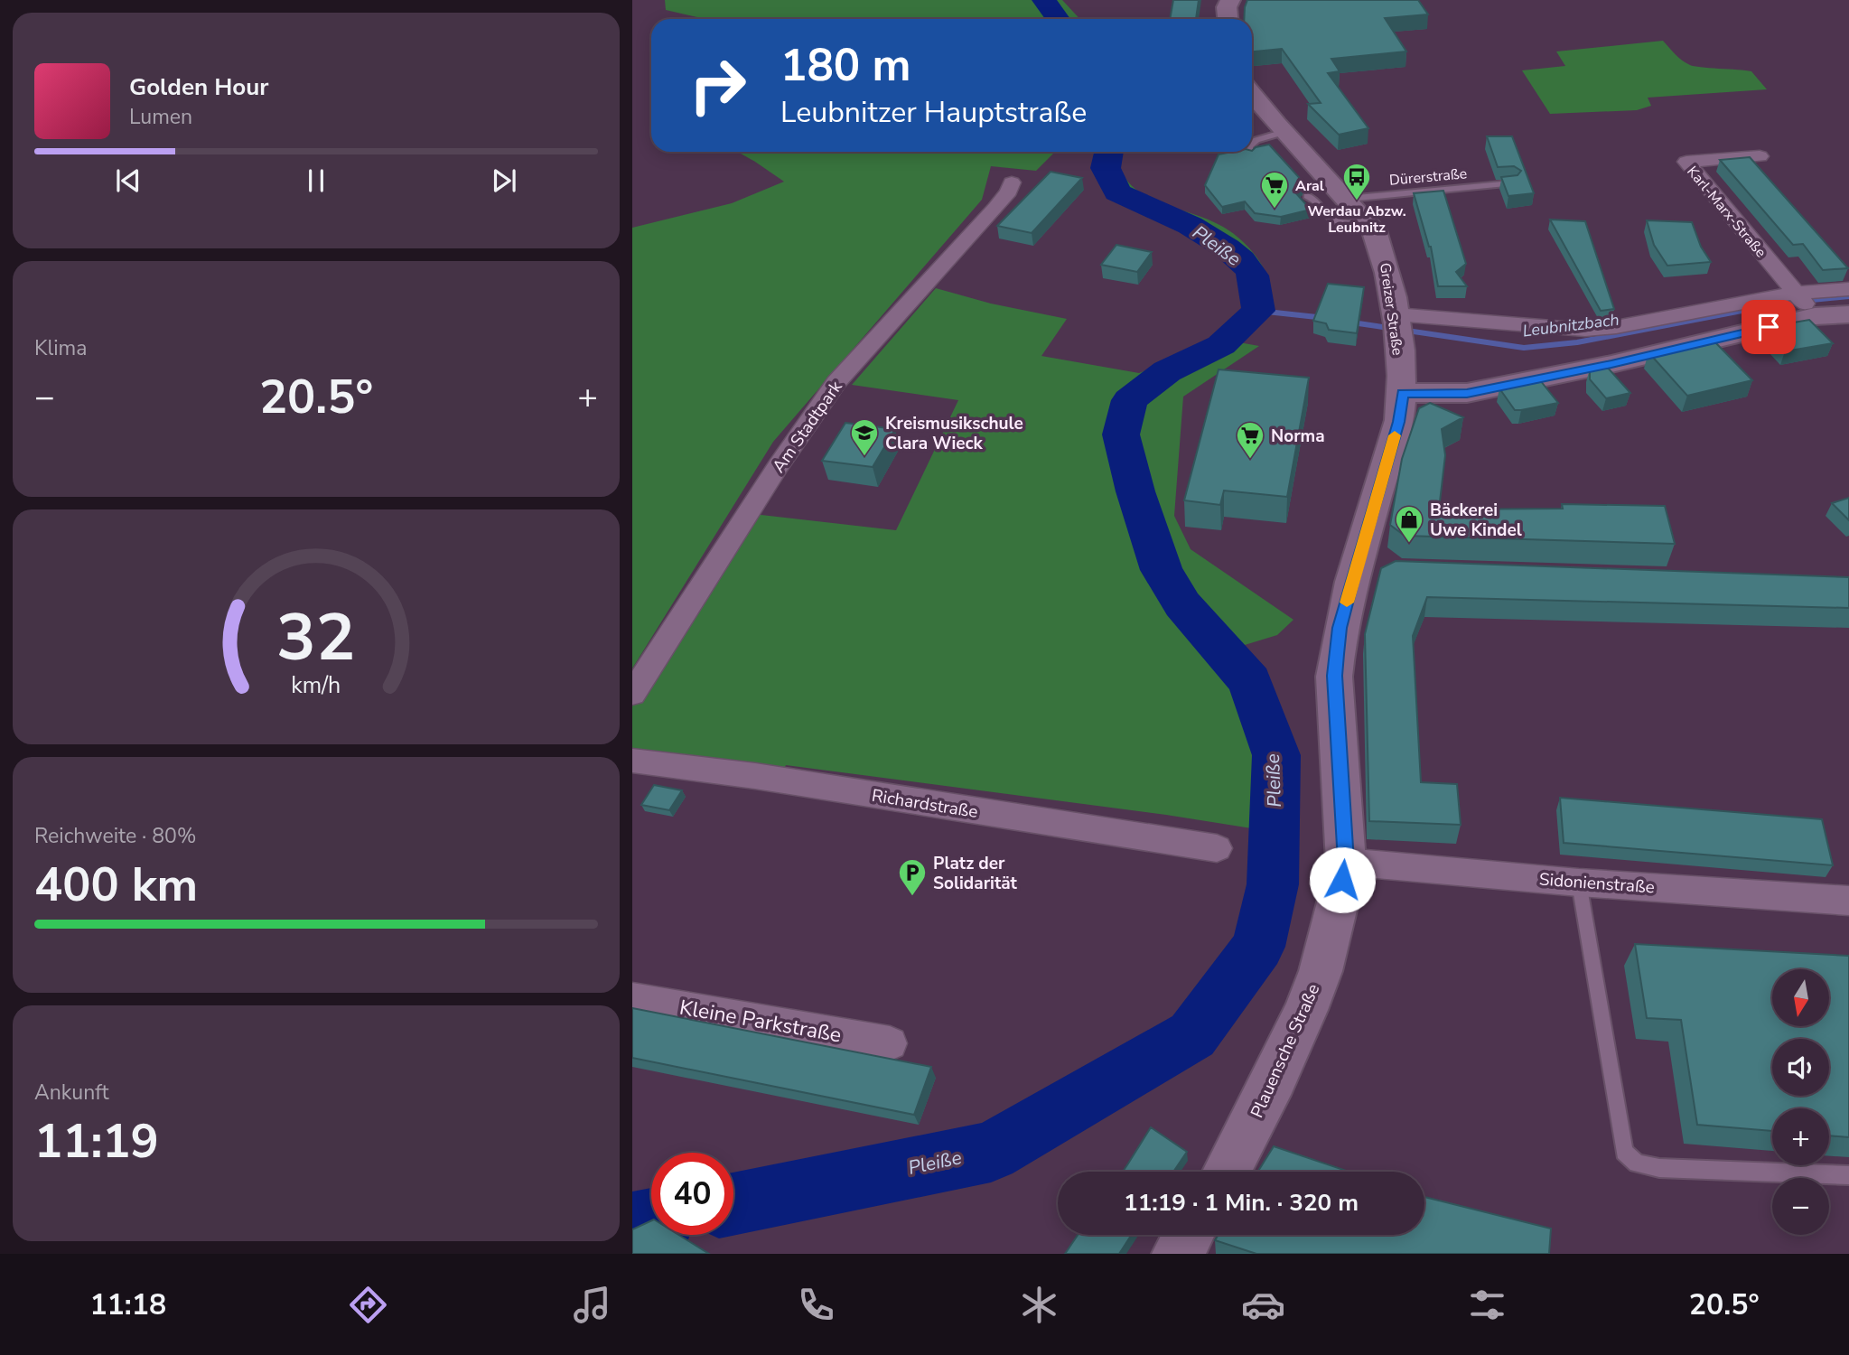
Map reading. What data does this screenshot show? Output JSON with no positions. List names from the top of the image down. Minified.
{"streets":{"street":["Karl-Marx-Straße","Greizer Straße","Am Stadtpark","Richardstraße","Sidonienstraße","Kleine Parkstraße","Plauensche Straße"],"lane":["Dürerstraße"]},"crossings":[["Dürerstraße","Greizer Straße"],["Greizer Straße","Plauensche Straße"],["Sidonienstraße","Plauensche Straße"]],"water":["Pleiße","Leubnitzbach"],"places":{"bus stop":["Werdau Abzw. Leubnitz"],"supermarket":["Aral","Norma"],"school or university":["Kreismusikschule Clara Wieck"],"shop":["Bäckerei Uwe Kindel"],"parking":["Platz der Solidarität"]},"north":"bottom","page":{"turn":["180 m","Leubnitzer Hauptstraße"],"song":["Golden Hour","Lumen"],"tile":["Klima",["Reichweite · 80%","400 km"],["Ankunft","11:19"]],"heat":["−","20.5°","+"],"map_buttons":["+","−"],"limit":"40","trip":"11:19 · 1 Min. · 320 m","tabs":["11:18","20.5°"],"gauge":["32","km/h"]}}
